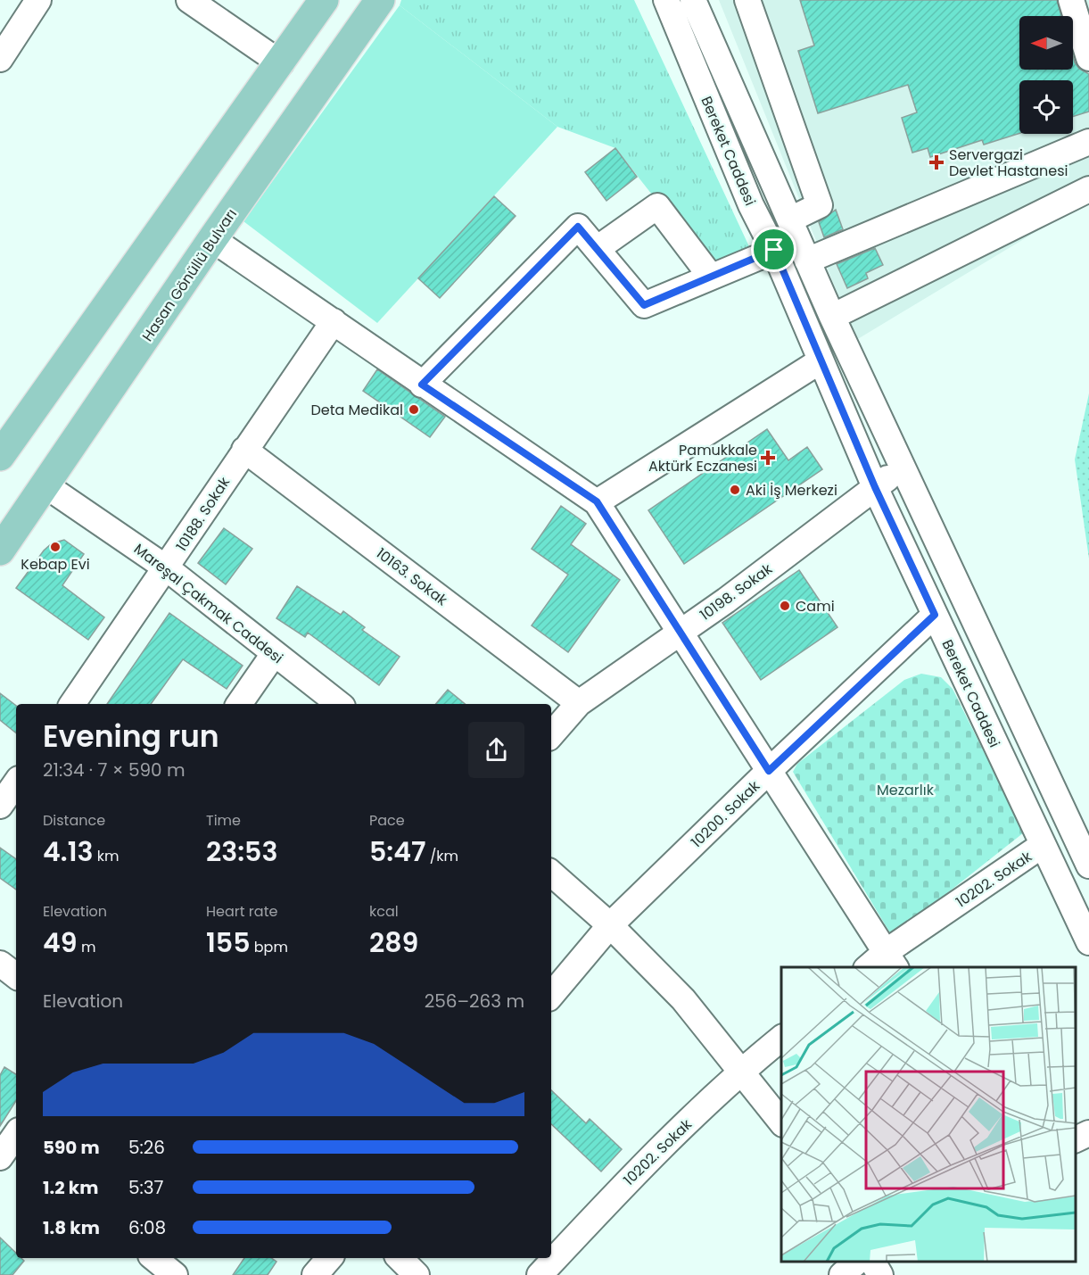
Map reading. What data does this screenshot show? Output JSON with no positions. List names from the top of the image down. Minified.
{"streets":{"main road":["Hasan Gönüllü Bulvarı"],"street":["Bereket Caddesi","10188. Sokak","10163. Sokak","10198. Sokak","Mareşal Çakmak Caddesi","10200. Sokak","10202. Sokak"]},"crossings":[["Bereket Caddesi","10198. Sokak"],["Bereket Caddesi","10200. Sokak"],["Bereket Caddesi","10202. Sokak"],["Hasan Gönüllü Bulvarı","Mareşal Çakmak Caddesi"],["10188. Sokak","10163. Sokak"],["10188. Sokak","Mareşal Çakmak Caddesi"],["10163. Sokak","10198. Sokak"]],"parks":["Mezarlık"],"places":{"health":["Servergazi Devlet Hastanesi","Pamukkale Aktürk Eczanesi"],"other":["Deta Medikal","Aki İş Merkezi","Kebap Evi","Cami"]},"north":"left","page":{"heading":["Evening run","21:34 · 7 × 590 m"],"stats":[["Distance","4.13 km"],["Time","23:53"],["Pace","5:47 /km"],["Elevation","49 m"],["Heart rate","155 bpm"],["kcal","289"]],"chart":["Elevation","256–263 m"],"list":[{"name":"590 m","note":"5:26"},{"name":"1.2 km","note":"5:37"},{"name":"1.8 km","note":"6:08"}]}}
